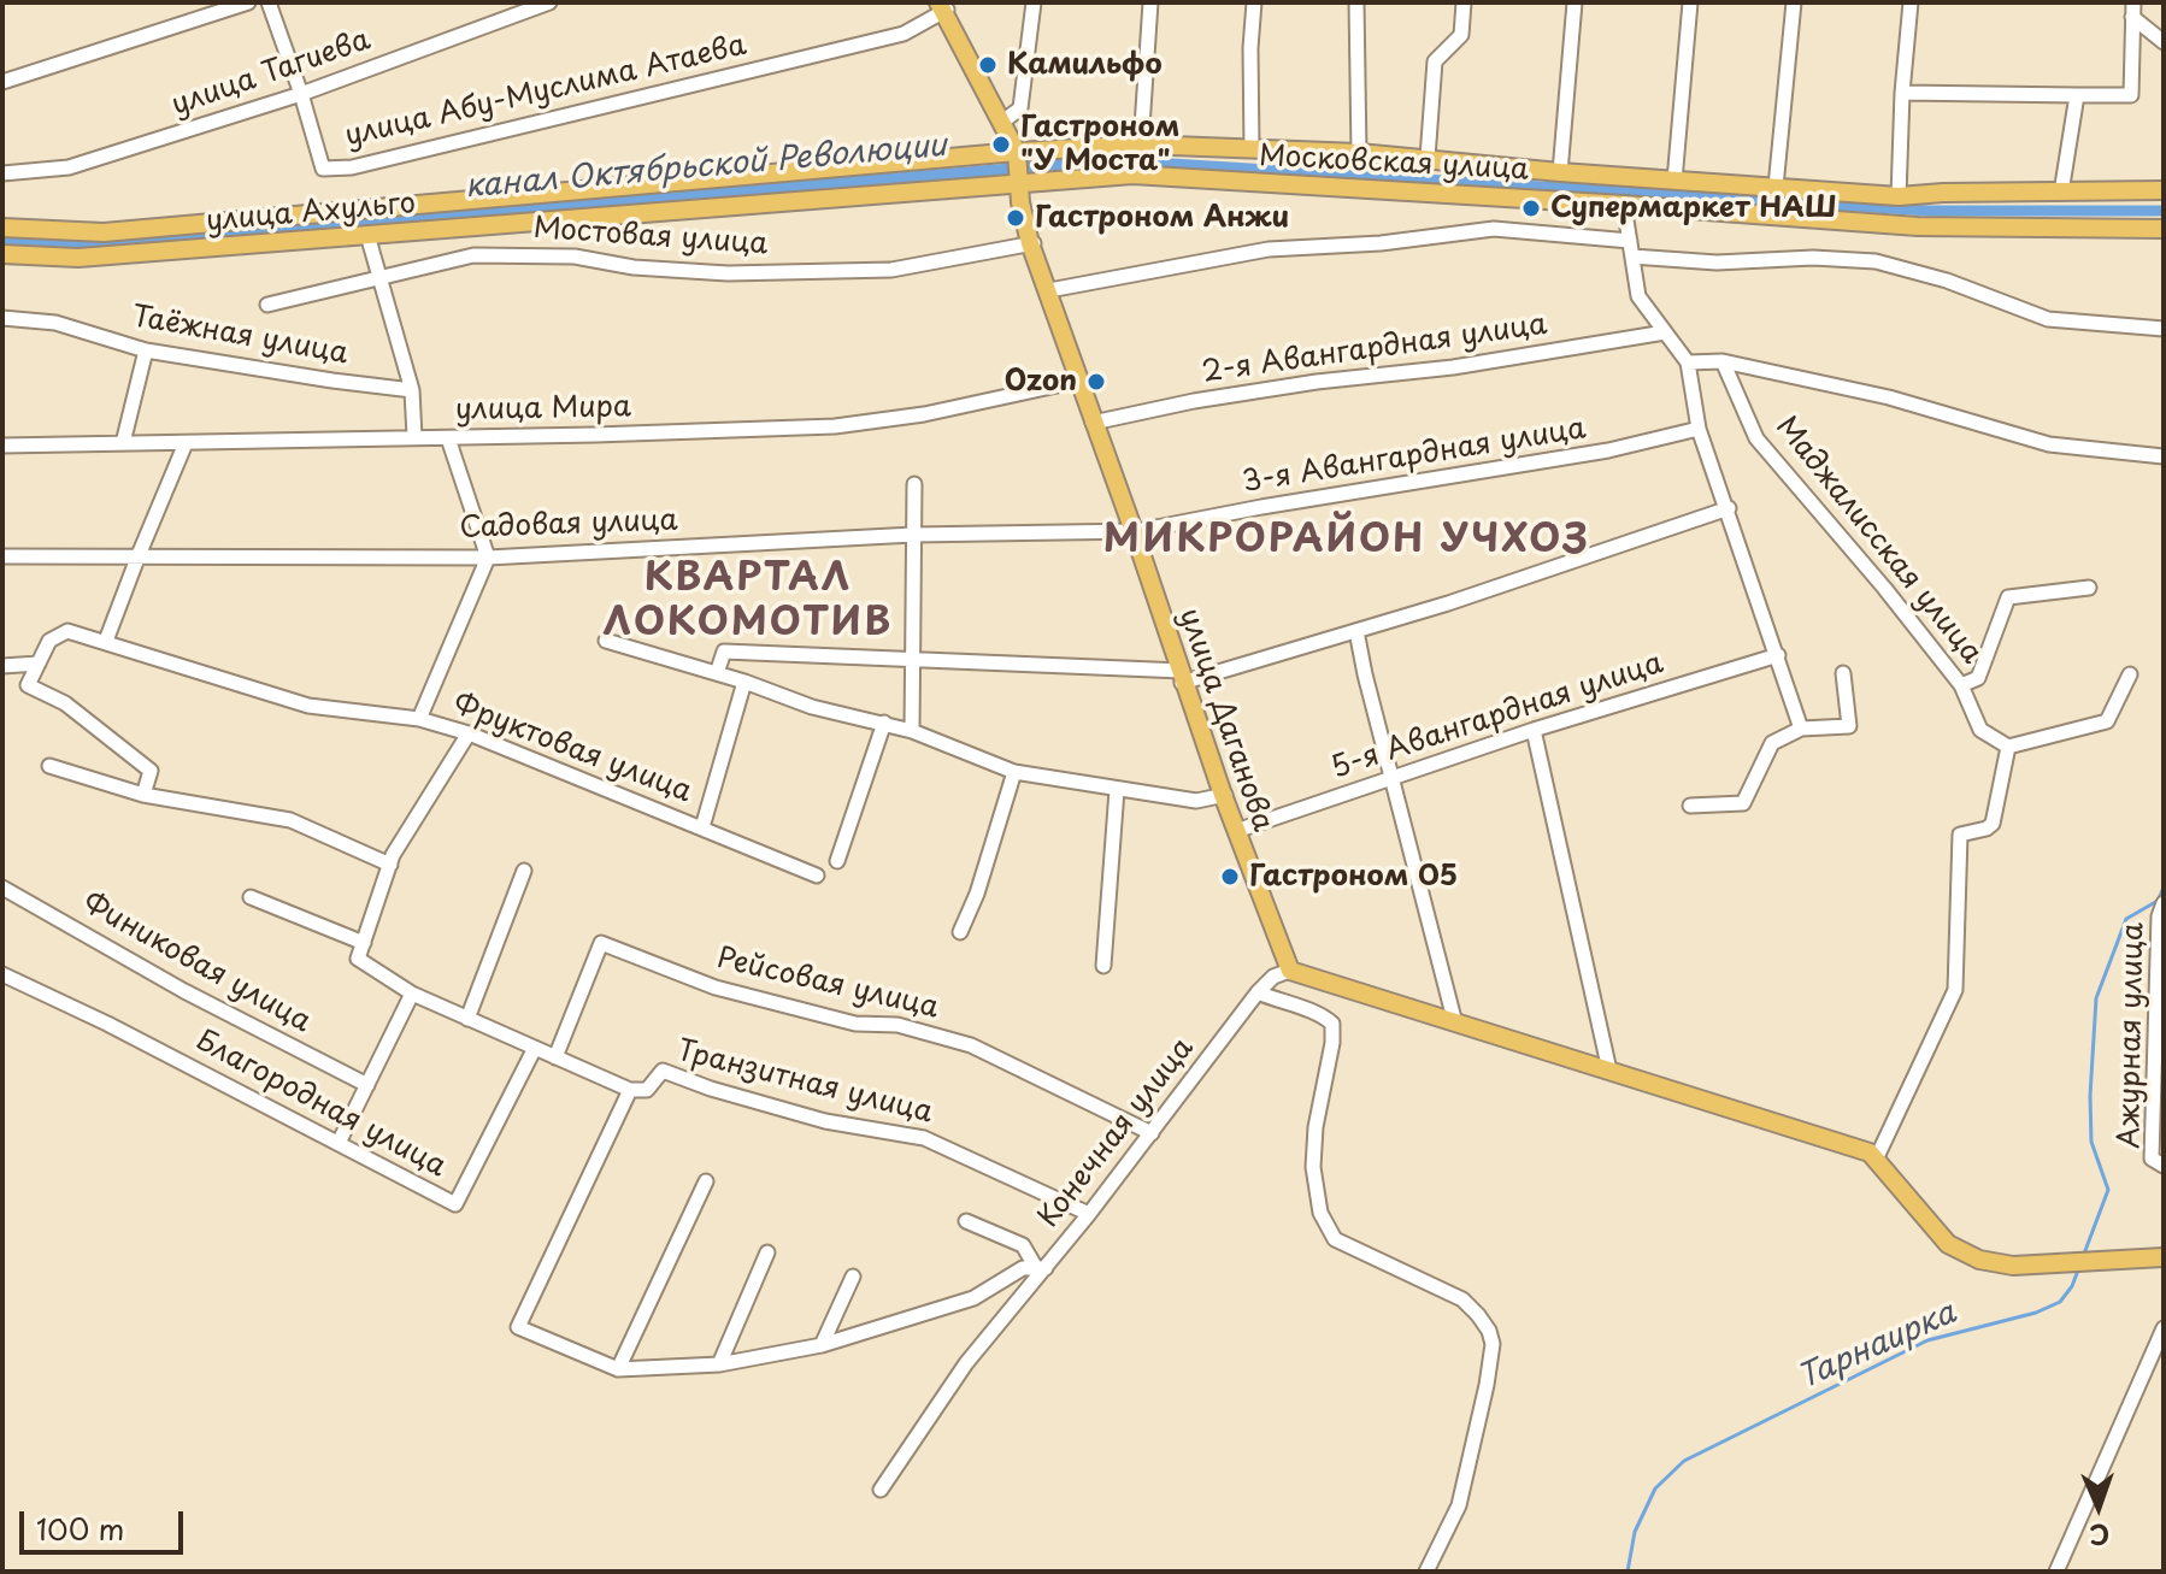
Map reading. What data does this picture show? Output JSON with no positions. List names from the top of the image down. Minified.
{"streets":{"main road":["Московская улица","улица Ахульго","улица Даганова"],"street":["улица Тагиева","улица Абу-Муслима Атаева","Мостовая улица","Таёжная улица","2-я Авангардная улица","улица Мира","3-я Авангардная улица","Садовая улица","Маджалисская улица","5-я Авангардная улица","Фруктовая улица","Финиковая улица","Рейсовая улица","Ажурная улица","Транзитная улица","Благородная улица","Конечная улица"]},"crossings":[["улица Тагиева","улица Абу-Муслима Атаева"],["улица Абу-Муслима Атаева","улица Даганова"],["Московская улица","улица Ахульго"],["Московская улица","улица Даганова"],["улица Ахульго","улица Даганова"],["Мостовая улица","улица Даганова"],["2-я Авангардная улица","улица Даганова"],["улица Мира","улица Даганова"],["3-я Авангардная улица","Садовая улица"],["3-я Авангардная улица","улица Даганова"],["Садовая улица","улица Даганова"],["5-я Авангардная улица","улица Даганова"],["улица Даганова","Конечная улица"],["Рейсовая улица","Конечная улица"],["Транзитная улица","Конечная улица"]],"districts":["МИКРОРАЙОН УЧХОЗ","КВАРТАЛ ЛОКОМОТИВ"],"water":["канал Октябрьской Революции","Тарнаирка"],"places":["Камильфо","Гастроном \"У Моста\"","Супермаркет НАШ","Гастроном Анжи","Ozon","Гастроном 05"],"scale_bar":"100 m","north":"bottom"}
